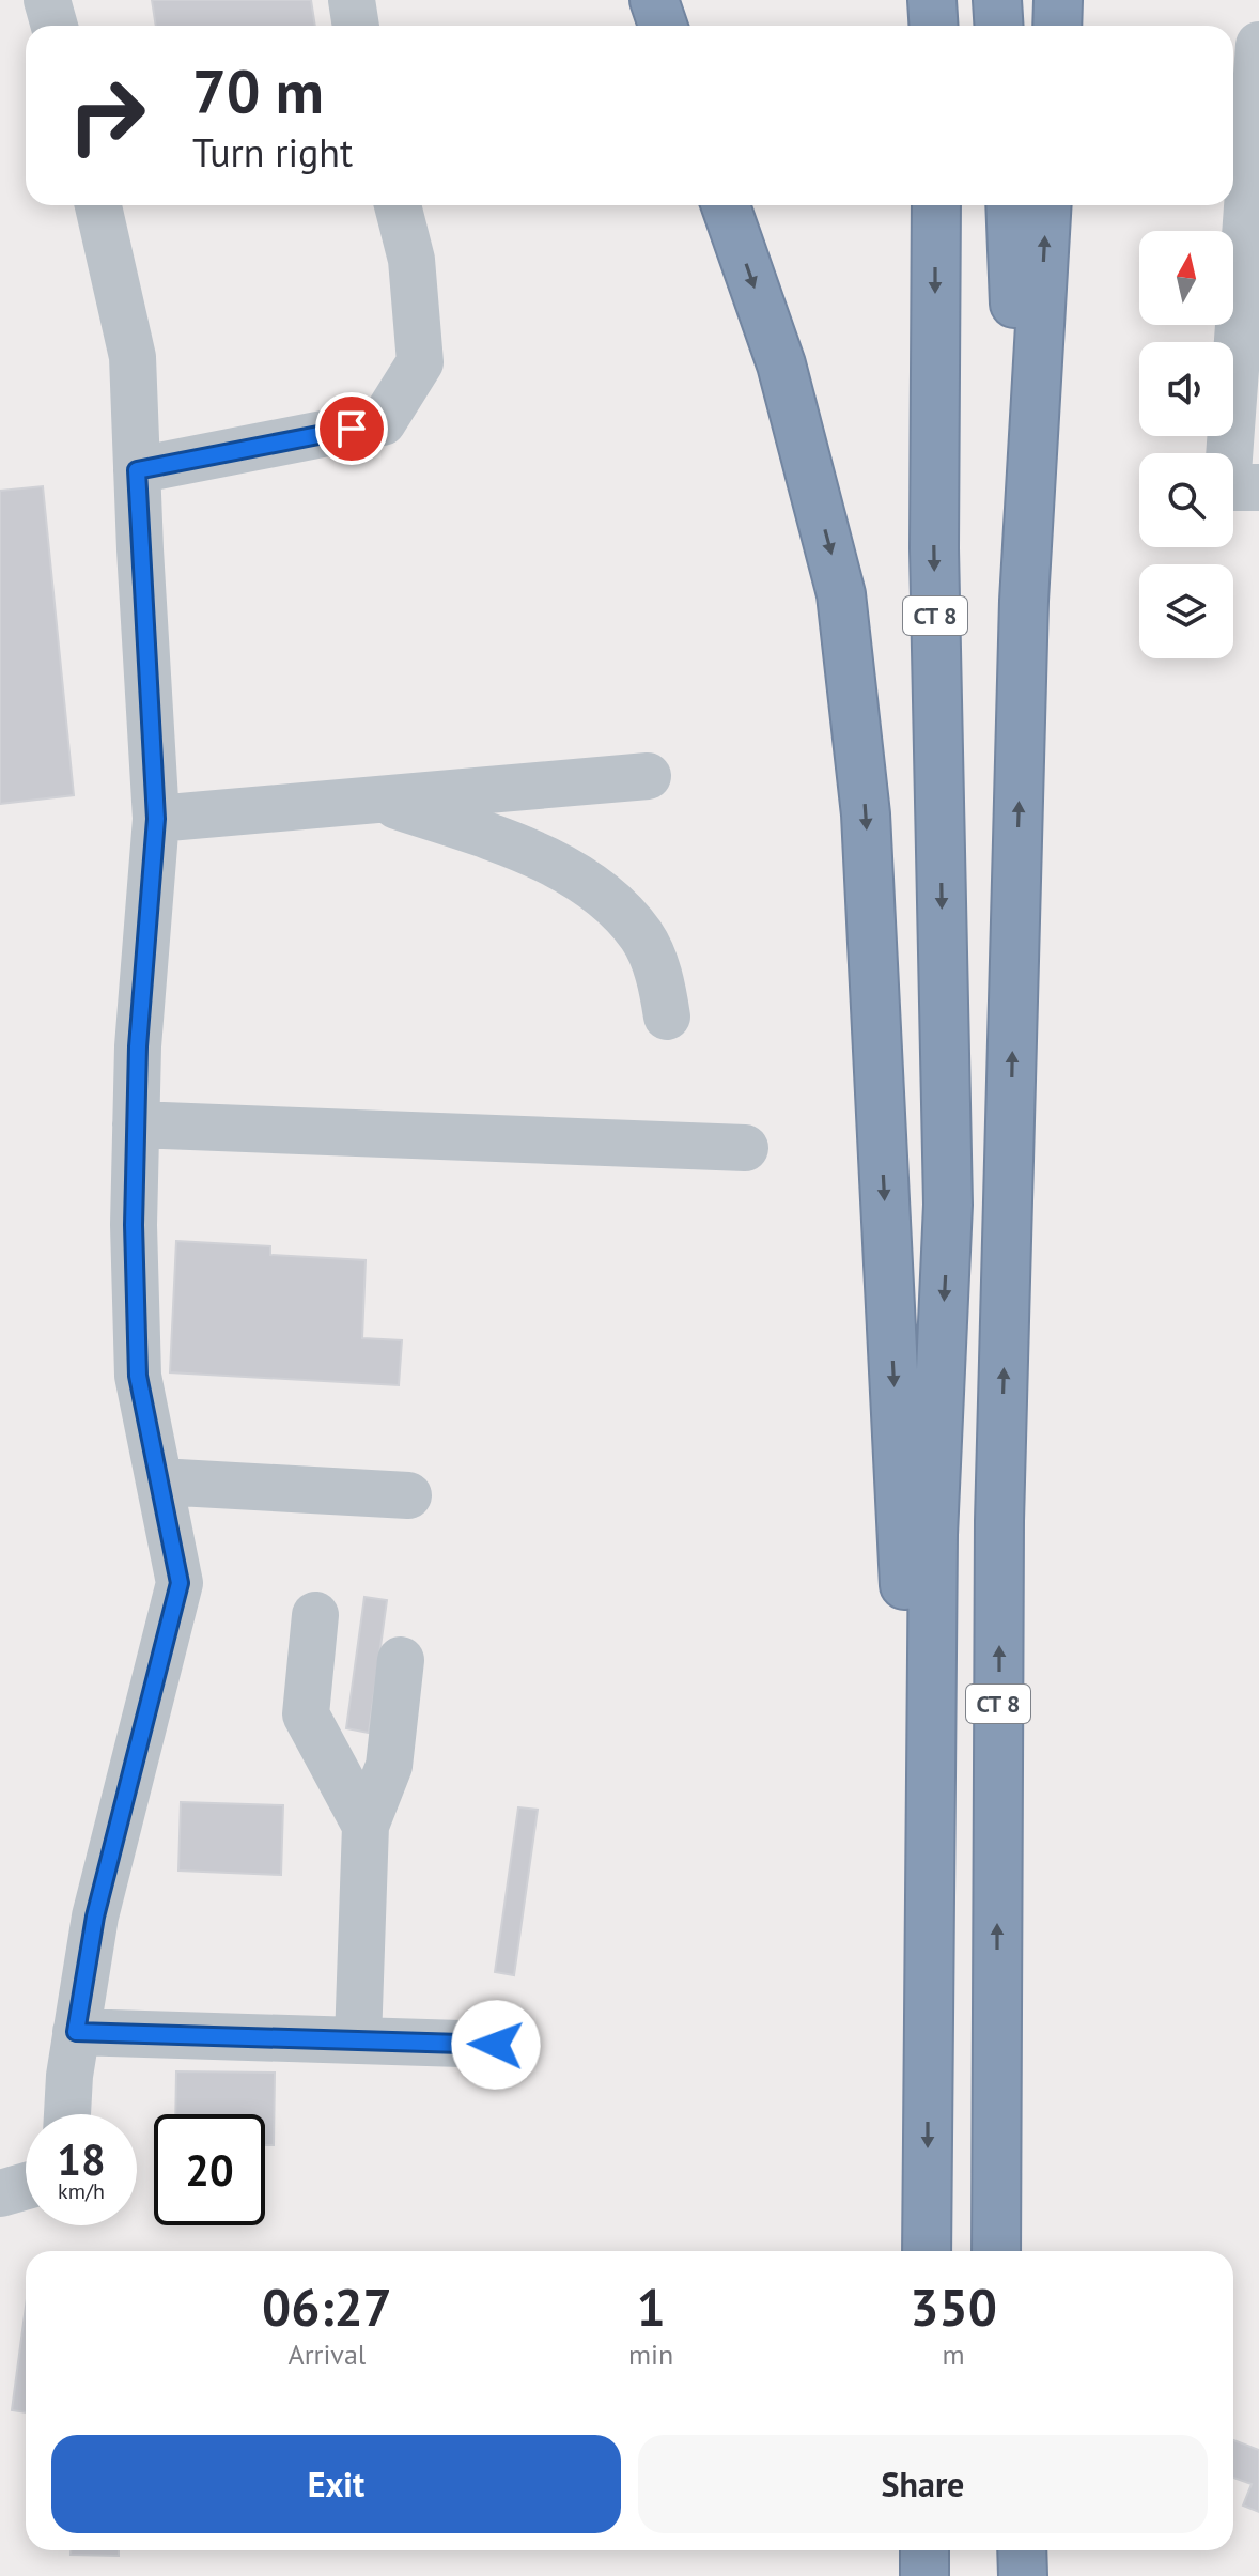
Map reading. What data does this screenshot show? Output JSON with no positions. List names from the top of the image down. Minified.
{"streets":{"highway":["CT 8"]},"north":"top","page":{"turn":["70 m","Turn right"],"speed":"18 km/h","limit":"20","eta":["06:27","Arrival","1","min","350","m"],"buttons":["Exit","Share"]}}
